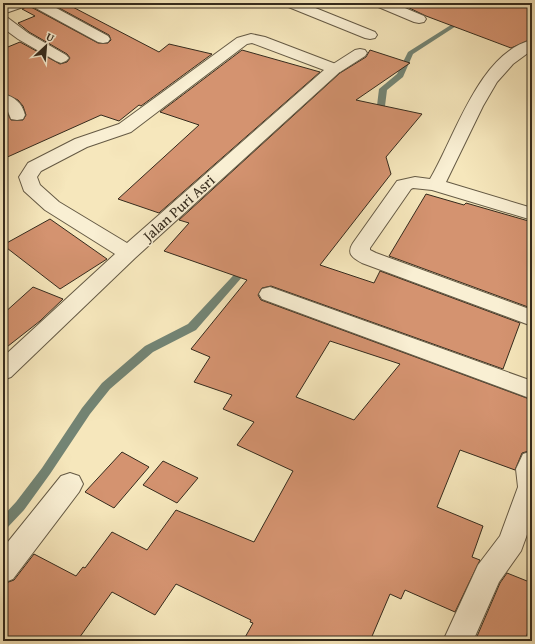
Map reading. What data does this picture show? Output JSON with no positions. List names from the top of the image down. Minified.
{"streets":{"street":["Jalan Puri Asri"]},"north":"top right"}
